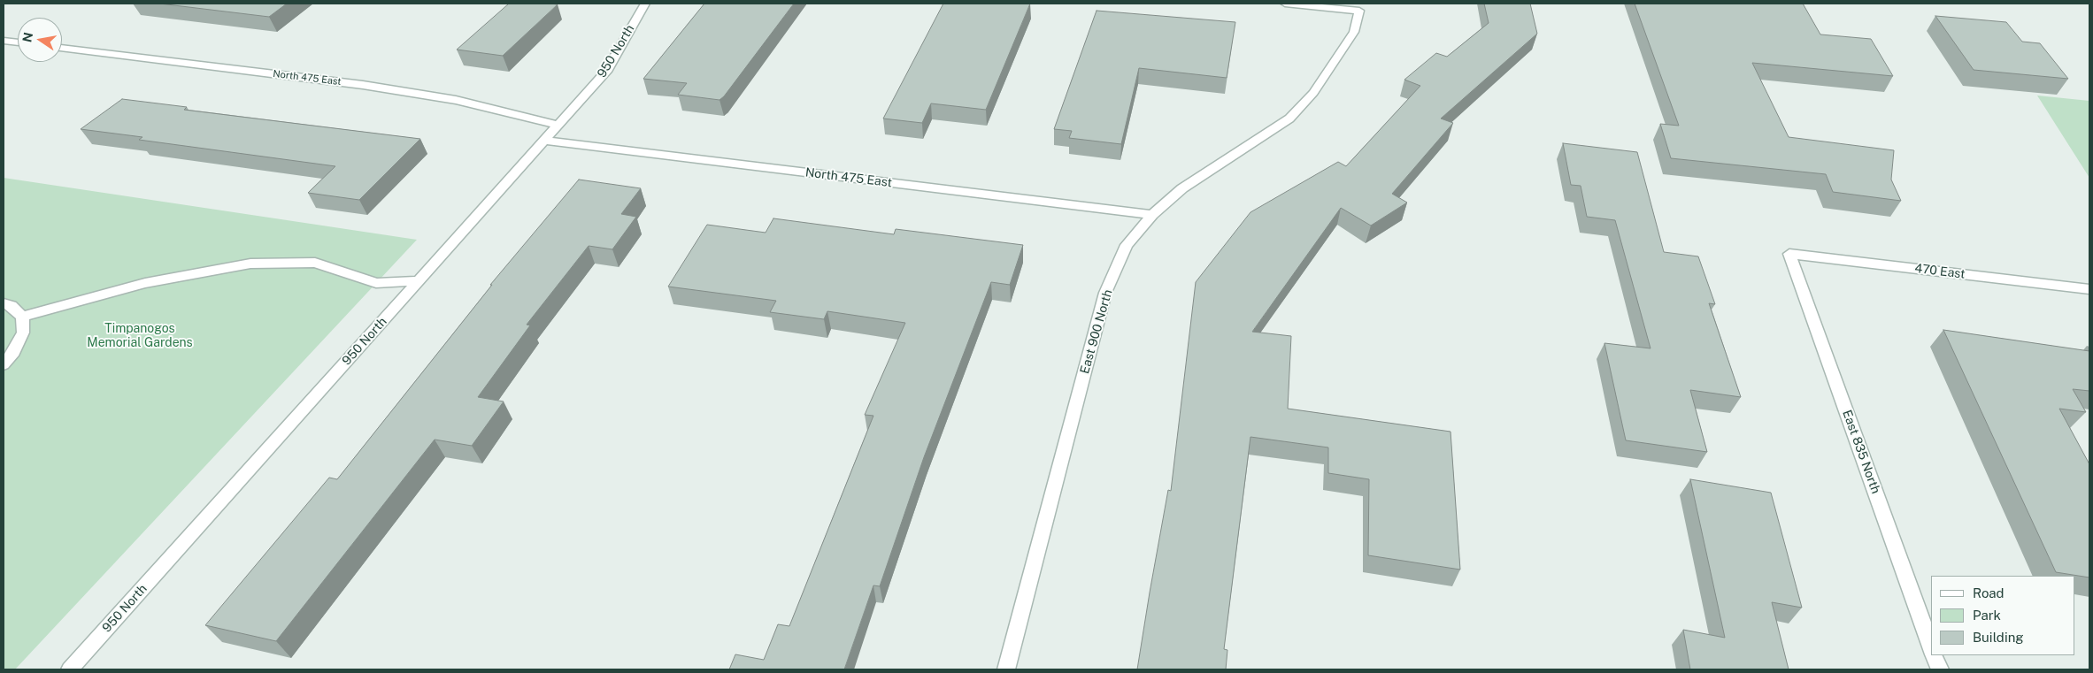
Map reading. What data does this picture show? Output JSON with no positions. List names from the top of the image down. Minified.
{"streets":{"street":["950 North","North 475 East","470 East","East 900 North","East 835 North"]},"crossings":[["950 North","North 475 East"],["North 475 East","East 900 North"],["470 East","East 835 North"]],"parks":["Timpanogos Memorial Gardens"],"legend":["Road","Park","Building"],"north":"left"}
